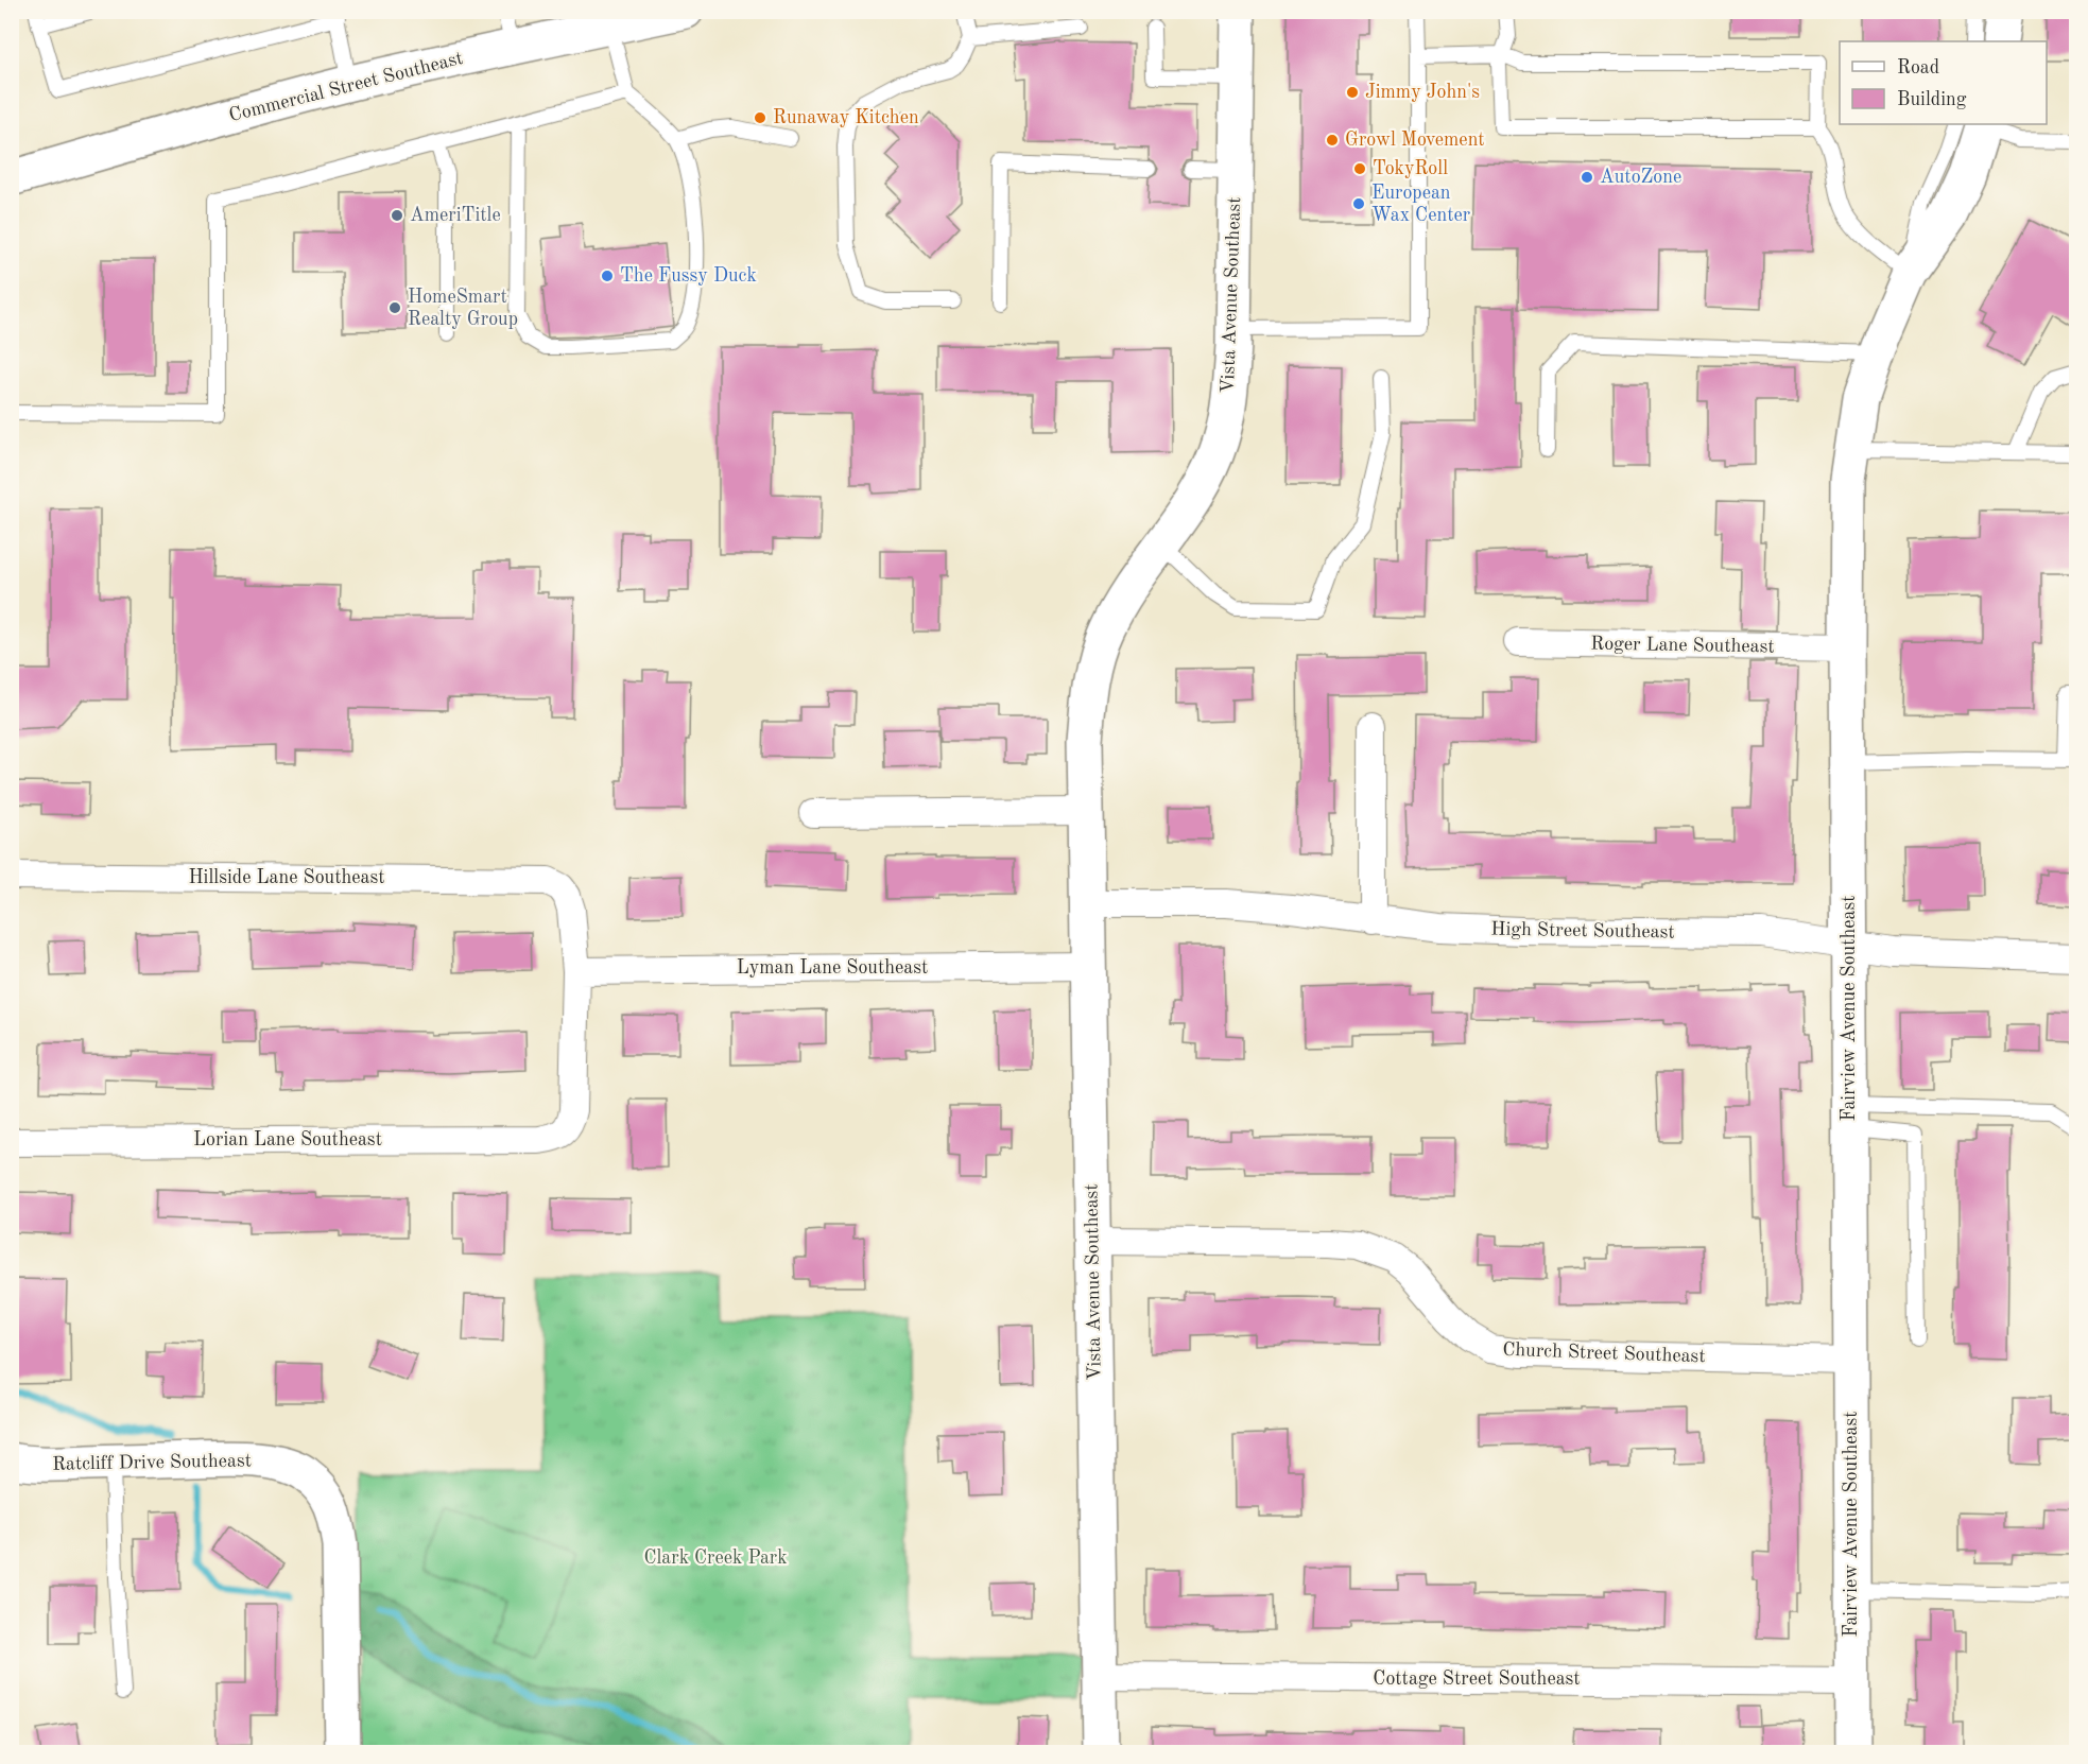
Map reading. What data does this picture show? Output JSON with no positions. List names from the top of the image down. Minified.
{"streets":{"main road":["Commercial Street Southeast","Vista Avenue Southeast","Fairview Avenue Southeast","Ratcliff Drive Southeast"],"street":["Roger Lane Southeast","Hillside Lane Southeast","High Street Southeast","Lyman Lane Southeast","Lorian Lane Southeast","Church Street Southeast","Cottage Street Southeast"]},"crossings":[["Vista Avenue Southeast","High Street Southeast"],["Vista Avenue Southeast","Lyman Lane Southeast"],["Vista Avenue Southeast","Church Street Southeast"],["Vista Avenue Southeast","Cottage Street Southeast"],["Roger Lane Southeast","Fairview Avenue Southeast"],["Hillside Lane Southeast","Lyman Lane Southeast"],["Hillside Lane Southeast","Lorian Lane Southeast"],["High Street Southeast","Fairview Avenue Southeast"],["Lyman Lane Southeast","Lorian Lane Southeast"],["Fairview Avenue Southeast","Church Street Southeast"],["Fairview Avenue Southeast","Cottage Street Southeast"]],"parks":["Clark Creek Park"],"places":["Jimmy John's","Runaway Kitchen","Growl Movement","TokyRoll","AutoZone","European Wax Center","AmeriTitle","The Fussy Duck","HomeSmart Realty Group"],"legend":["Road","Building"]}
